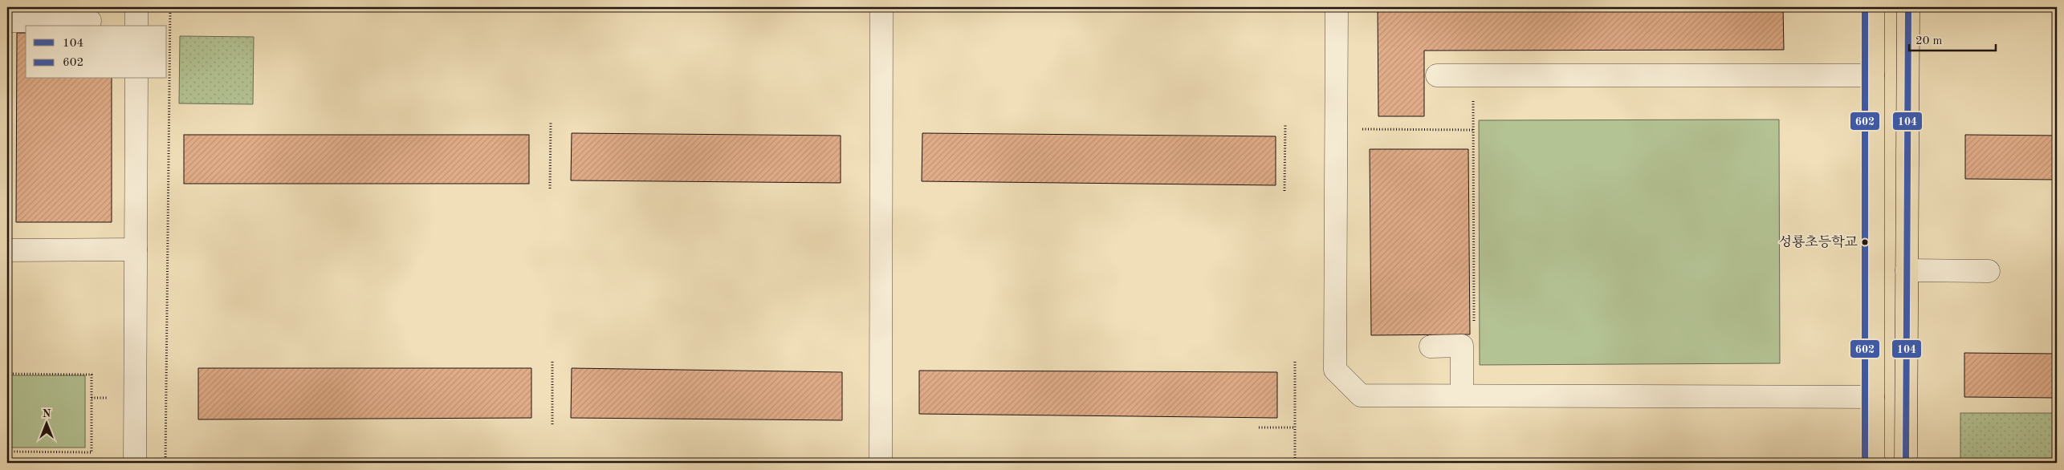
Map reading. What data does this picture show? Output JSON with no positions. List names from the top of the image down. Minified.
{"places":["성룡초등학교"],"lines":["transit line 104","transit line 602"],"legend":["104","602"],"scale_bar":"20 m","north":"top"}
